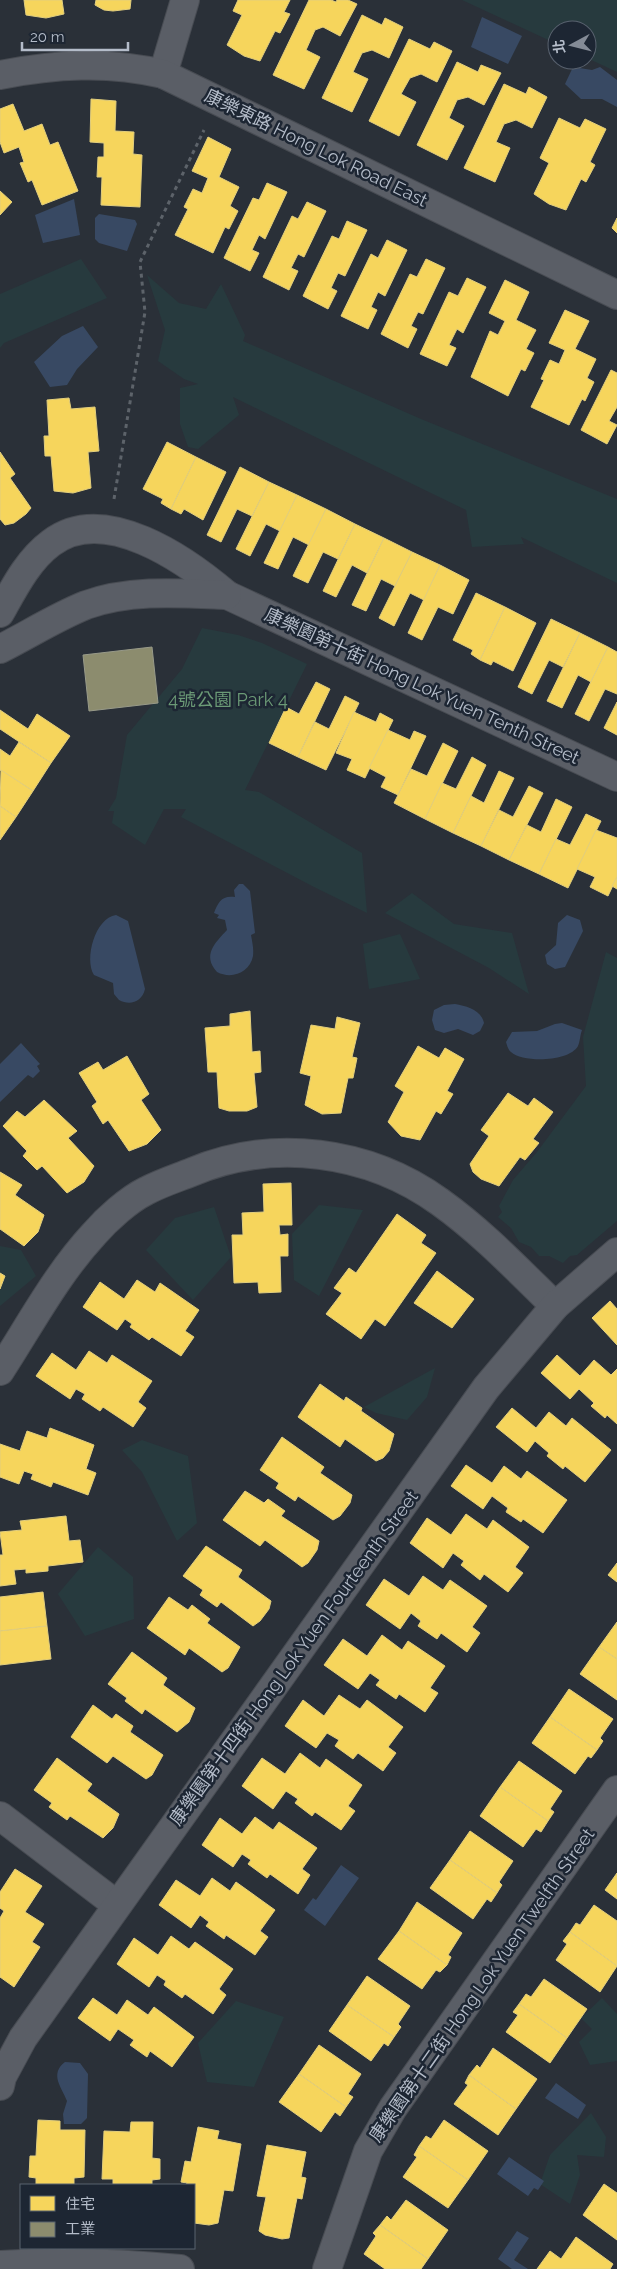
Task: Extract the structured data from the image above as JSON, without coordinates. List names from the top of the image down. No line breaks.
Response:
{"streets":{"street":["康樂東路 Hong Lok Road East","康樂園第十街 Hong Lok Yuen Tenth Street","康樂園第十四街 Hong Lok Yuen Fourteenth Street","康樂園第十二街 Hong Lok Yuen Twelfth Street"]},"parks":["4號公園 Park 4"],"legend":["住宅","工業"],"scale_bar":"20 m","north":"left"}
